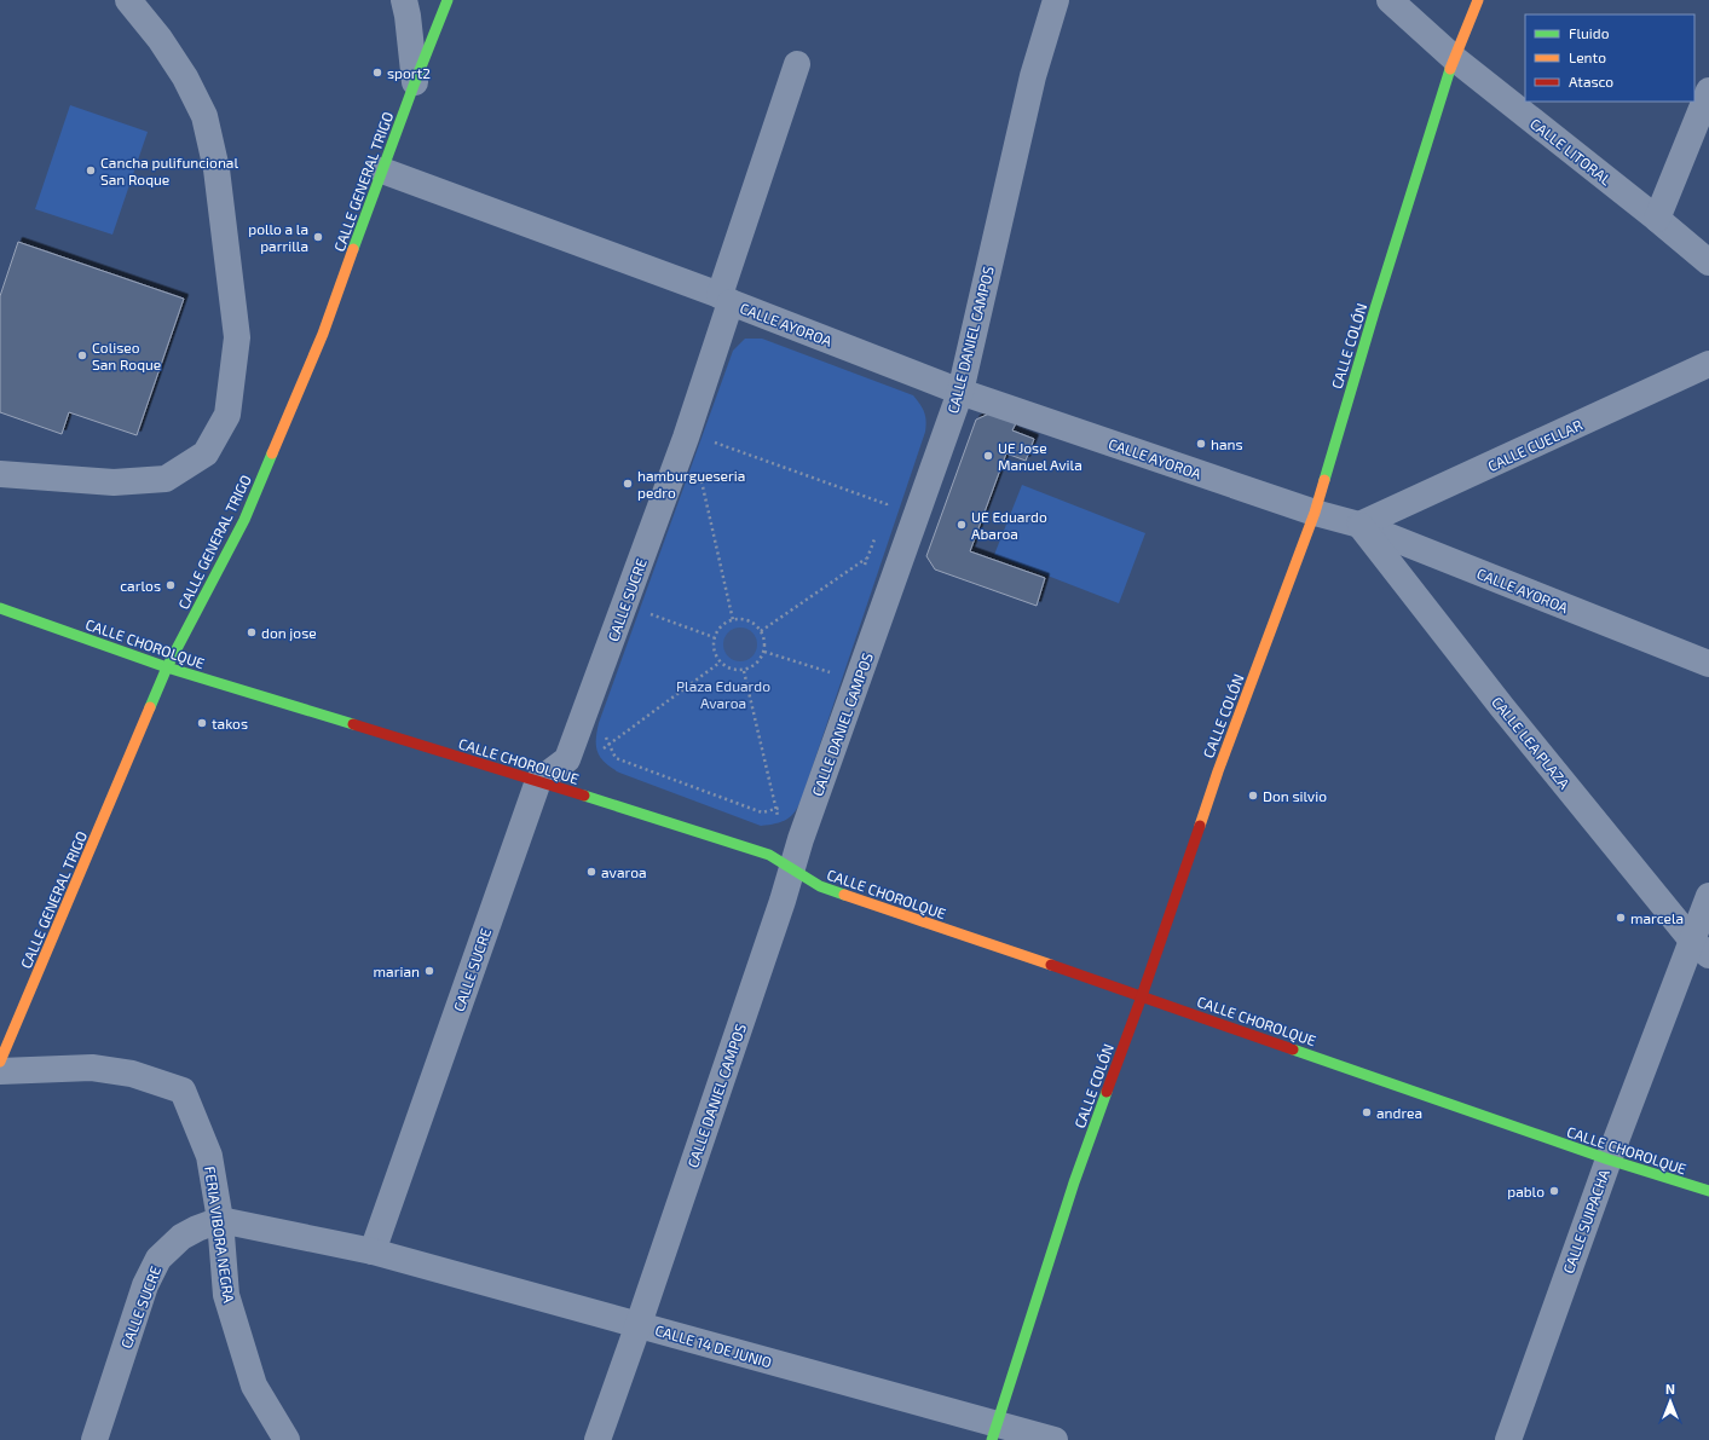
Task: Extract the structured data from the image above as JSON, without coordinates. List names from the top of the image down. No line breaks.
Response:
{"streets":{"main road":["CALLE GENERAL TRIGO","CALLE COLÓN","CALLE CHOROLQUE"],"street":["CALLE LITORAL","CALLE AYOROA","CALLE DANIEL CAMPOS","CALLE CUELLAR","CALLE SUCRE","CALLE LEA PLAZA","CALLE SUIPACHA","FERIA VIBORA NEGRA","CALLE 14 DE JUNIO"]},"crossings":[["CALLE LITORAL","CALLE COLÓN"],["CALLE GENERAL TRIGO","CALLE AYOROA"],["CALLE GENERAL TRIGO","CALLE CHOROLQUE"],["CALLE AYOROA","CALLE DANIEL CAMPOS"],["CALLE AYOROA","CALLE COLÓN"],["CALLE AYOROA","CALLE CUELLAR"],["CALLE AYOROA","CALLE SUCRE"],["CALLE AYOROA","CALLE LEA PLAZA"],["CALLE DANIEL CAMPOS","CALLE CHOROLQUE"],["CALLE DANIEL CAMPOS","CALLE 14 DE JUNIO"],["CALLE COLÓN","CALLE CHOROLQUE"],["CALLE COLÓN","CALLE 14 DE JUNIO"],["CALLE CUELLAR","CALLE LEA PLAZA"],["CALLE SUCRE","CALLE CHOROLQUE"],["CALLE SUCRE","FERIA VIBORA NEGRA"],["CALLE SUCRE","CALLE 14 DE JUNIO"],["CALLE CHOROLQUE","CALLE SUIPACHA"],["CALLE LEA PLAZA","CALLE SUIPACHA"]],"parks":["Plaza Eduardo Avaroa"],"places":["sport2","Cancha pulifuncional San Roque","pollo a la parrilla","Coliseo San Roque","hans","UE Jose Manuel Avila","hamburgueseria pedro","UE Eduardo Abaroa","carlos","don jose","takos","Don silvio","avaroa","marcela","marian","andrea","pablo"],"legend":["Fluido","Lento","Atasco"],"north":"top"}
